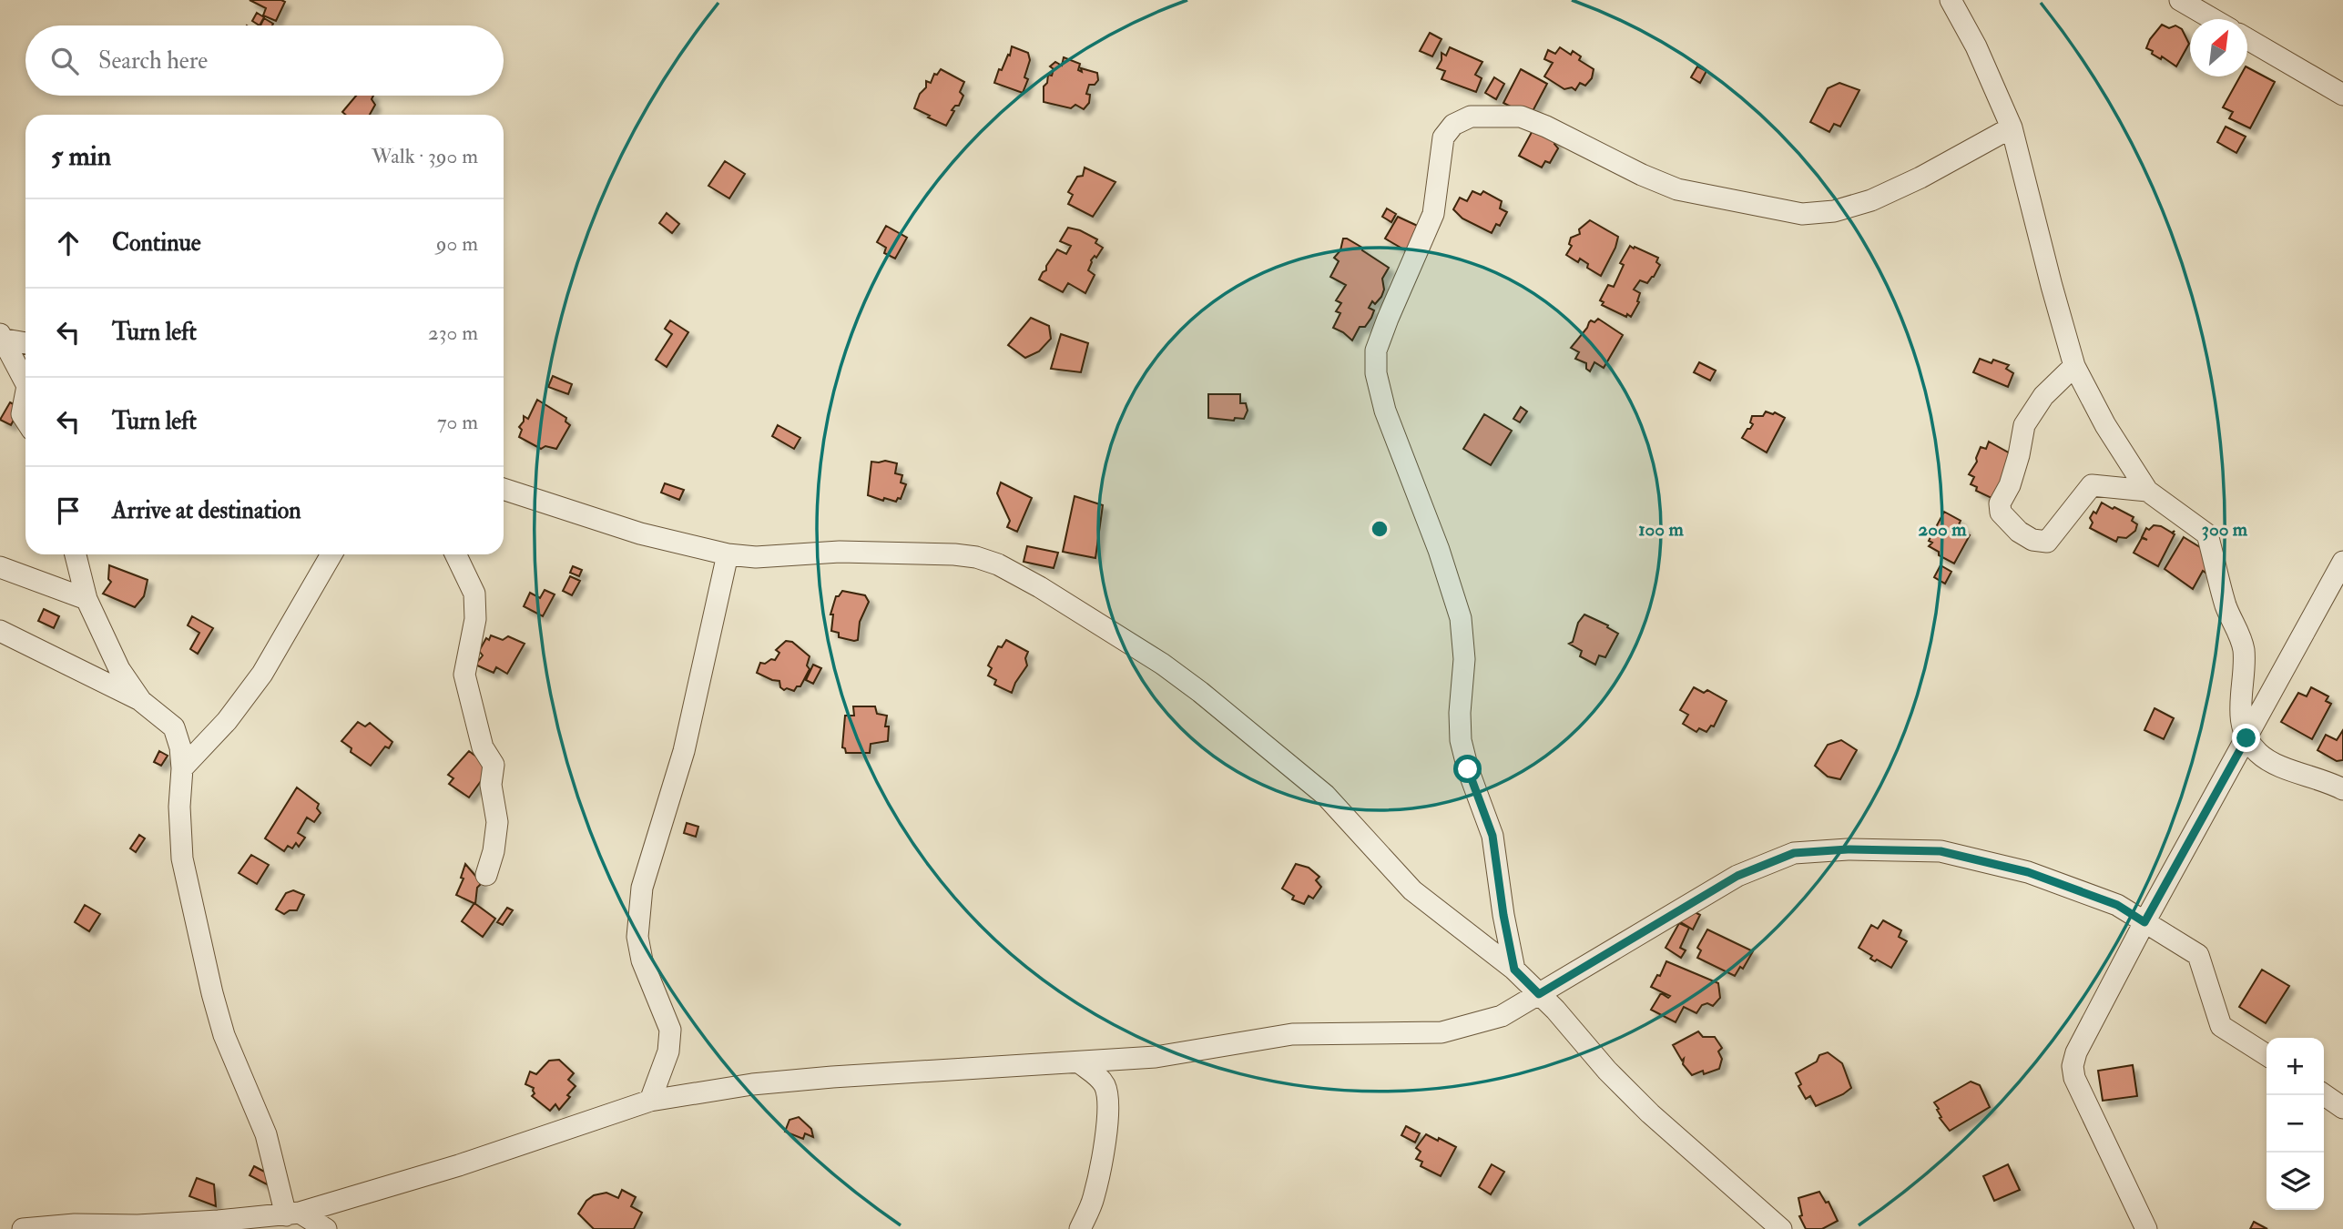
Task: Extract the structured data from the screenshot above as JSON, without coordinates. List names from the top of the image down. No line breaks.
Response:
{"north":"top right","page":{"search":"Search here","heading":["5 min","Walk · 390 m"],"list":[["Continue","90 m"],["Turn left","230 m"],["Turn left","70 m"],"Arrive at destination"],"map_buttons":["+","−"]},"rings":["100 m","200 m","300 m"]}
